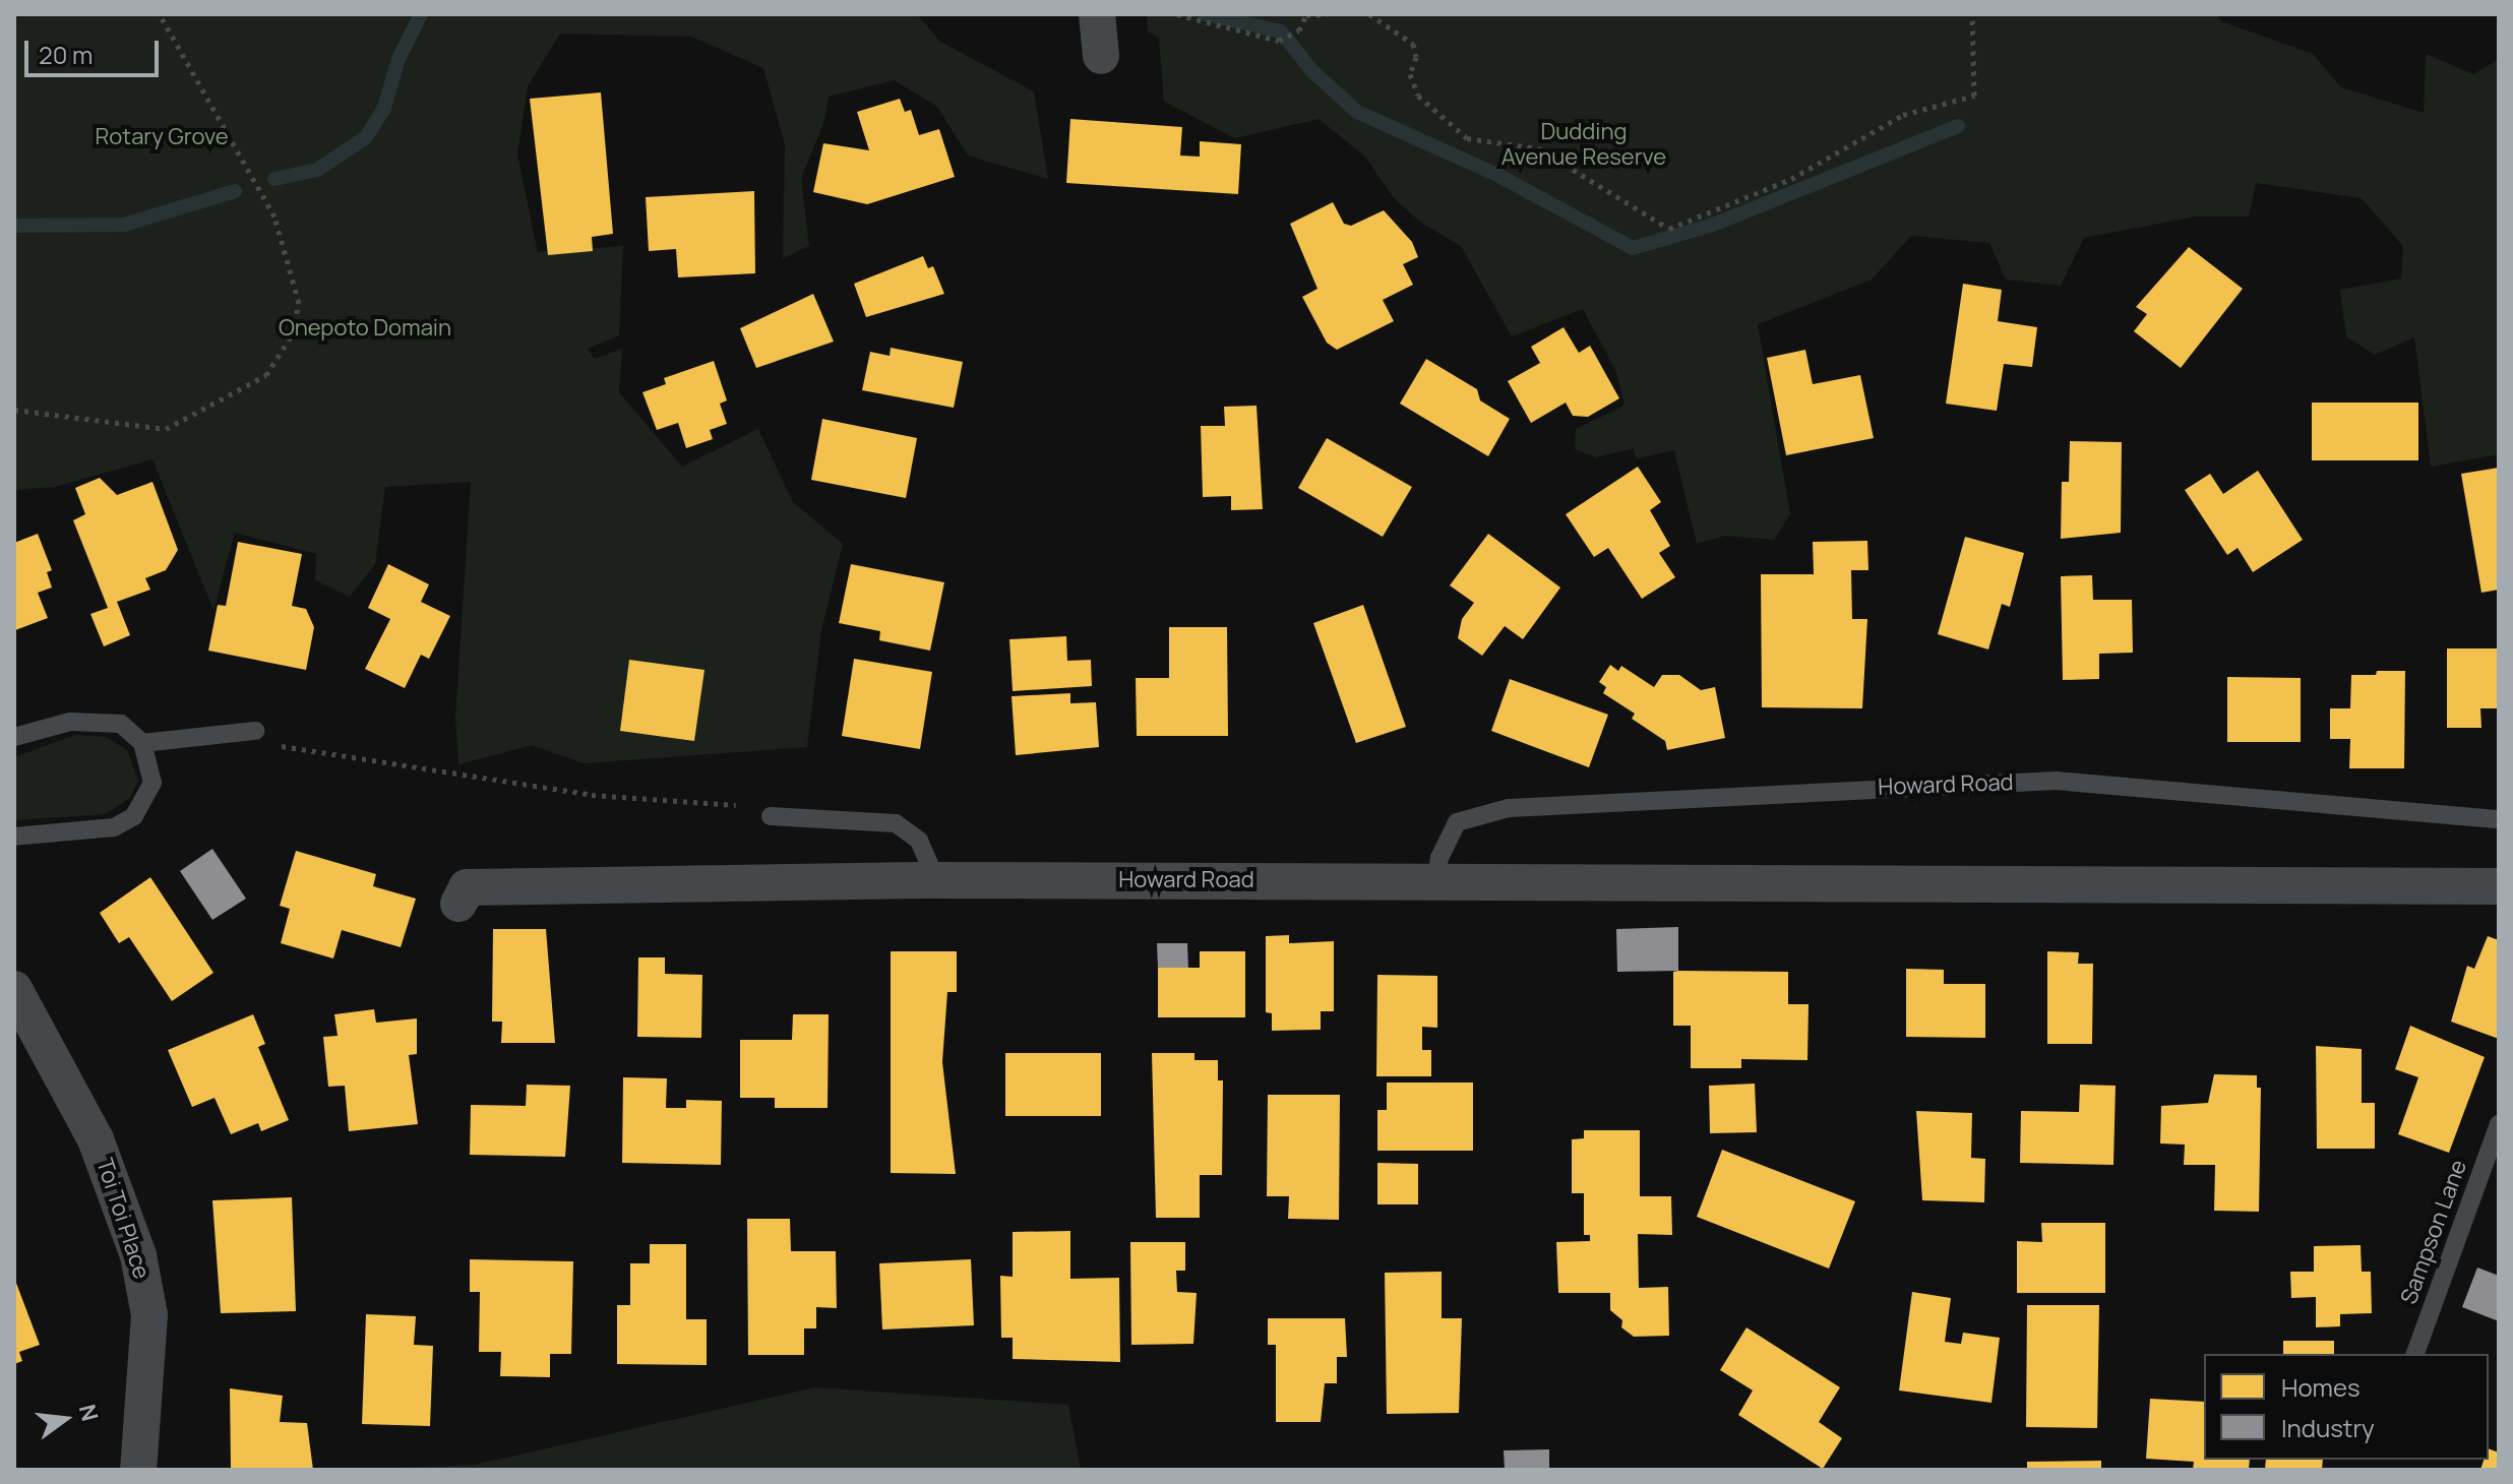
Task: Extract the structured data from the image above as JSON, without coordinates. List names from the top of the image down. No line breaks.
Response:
{"streets":{"street":["Howard Road","Toi Toi Place"],"lane":["Sampson Lane"]},"parks":["Dudding Avenue Reserve","Rotary Grove","Onepoto Domain"],"legend":["Homes","Industry"],"scale_bar":"20 m","north":"right"}
